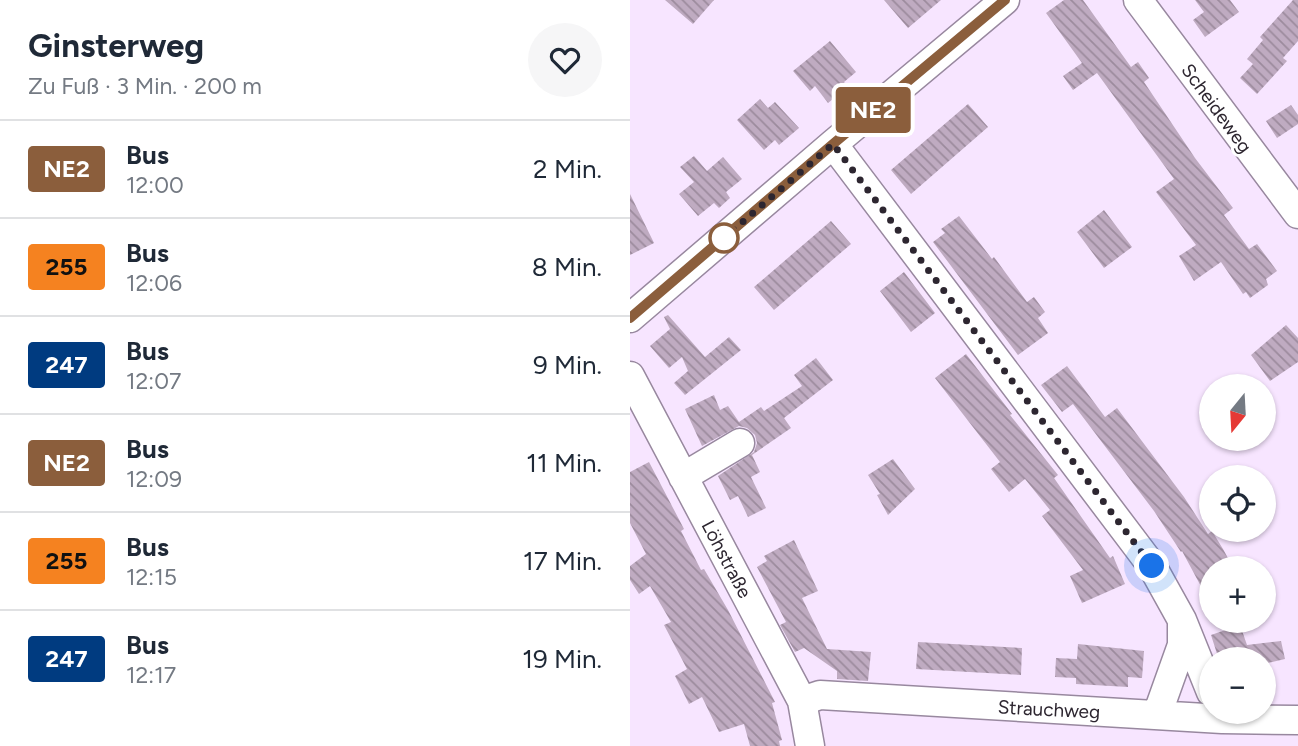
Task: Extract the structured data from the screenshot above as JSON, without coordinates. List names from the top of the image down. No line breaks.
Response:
{"streets":{"street":["Scheideweg","Löhstraße","Strauchweg"]},"crossings":[["Löhstraße","Strauchweg"]],"lines":["bus line NE2"],"north":"bottom","page":{"heading":["Ginsterweg","Zu Fuß · 3 Min. · 200 m"],"on_map":"NE2","list":[{"mark":"NE2","name":"Bus","note":"12:00","value":"2 Min."},{"mark":"255","name":"Bus","note":"12:06","value":"8 Min."},{"mark":"247","name":"Bus","note":"12:07","value":"9 Min."},{"mark":"NE2","name":"Bus","note":"12:09","value":"11 Min."},{"mark":"255","name":"Bus","note":"12:15","value":"17 Min."},{"mark":"247","name":"Bus","note":"12:17","value":"19 Min."}],"map_buttons":["+","−"]}}
